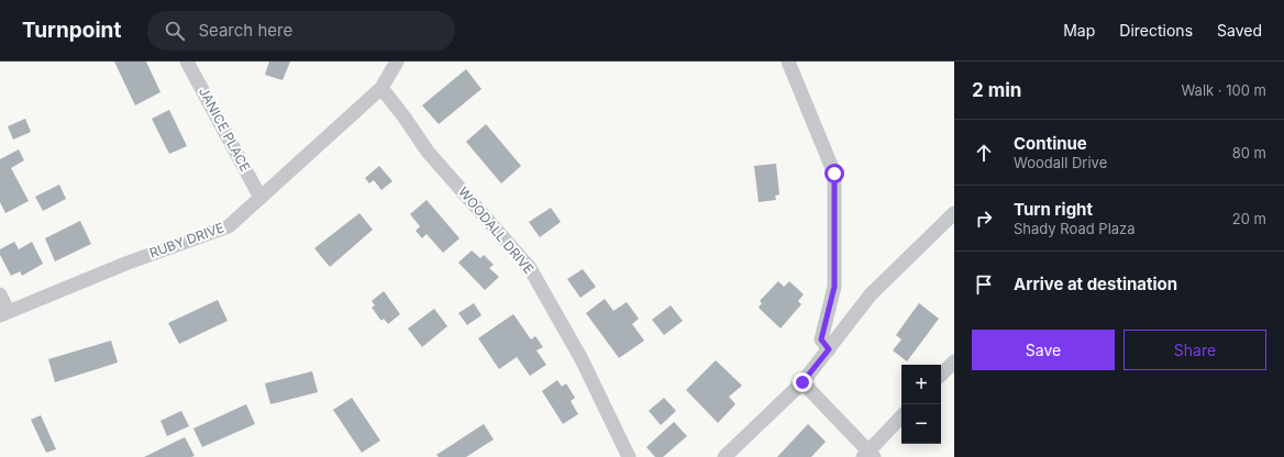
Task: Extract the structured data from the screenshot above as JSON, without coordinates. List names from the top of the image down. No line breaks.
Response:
{"streets":{"street":["JANICE PLACE","WOODALL DRIVE","RUBY DRIVE"]},"crossings":[["JANICE PLACE","RUBY DRIVE"],["WOODALL DRIVE","RUBY DRIVE"]],"page":{"header":"Turnpoint","search":"Search here","nav":["Map","Directions","Saved"],"heading":["2 min","Walk · 100 m"],"list":[["Continue","Woodall Drive","80 m"],["Turn right","Shady Road Plaza","20 m"],"Arrive at destination"],"buttons":["Save","Share"],"map_buttons":["+","−"]}}
